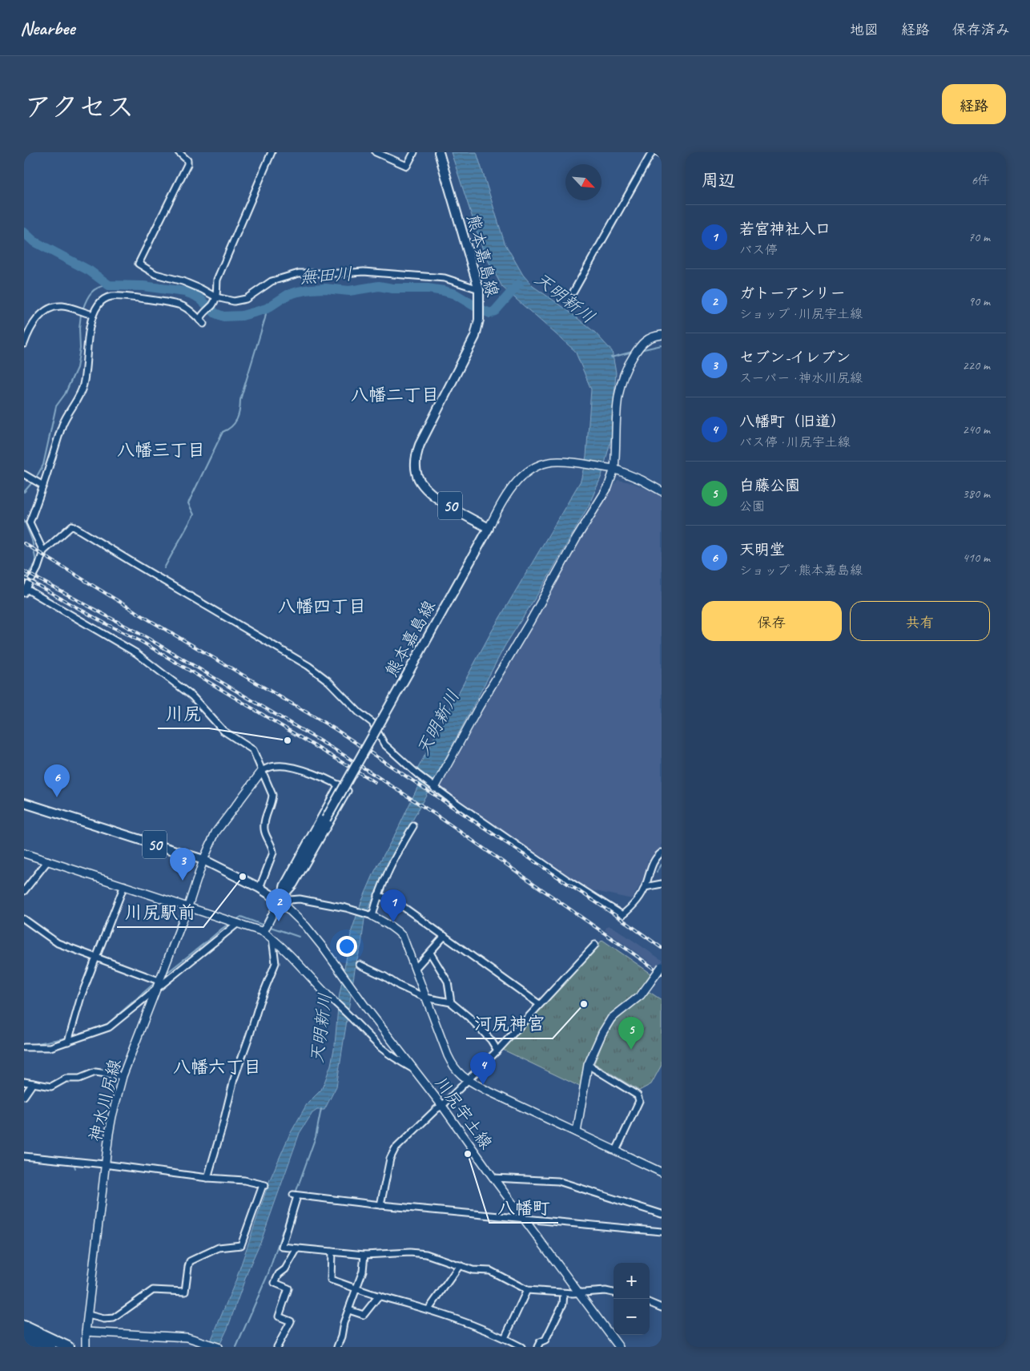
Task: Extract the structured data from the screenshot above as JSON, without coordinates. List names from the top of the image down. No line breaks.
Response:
{"streets":{"main road":["熊本嘉島線","50","神水川尻線","川尻宇土線"]},"crossings":[["熊本嘉島線","50"],["熊本嘉島線","川尻宇土線"],["50","神水川尻線"],["50","川尻宇土線"]],"districts":["八幡二丁目","八幡三丁目","八幡四丁目","八幡六丁目"],"water":["無田川","天明新川"],"places":["川尻","川尻駅前","河尻神宮","八幡町"],"north":"bottom right","page":{"header":"Nearbee","nav":["地図","経路","保存済み"],"title":"アクセス","buttons":["経路",["保存","共有"]],"heading":["周辺","6件"],"list":[{"mark":"1","name":"若宮神社入口","note":"バス停","value":"70 m"},{"mark":"2","name":"ガトーアンリー","note":"ショップ · 川尻宇土線","value":"90 m"},{"mark":"3","name":"セブン-イレブン","note":"スーパー · 神水川尻線","value":"220 m"},{"mark":"4","name":"八幡町（旧道）","note":"バス停 · 川尻宇土線","value":"240 m"},{"mark":"5","name":"白藤公園","note":"公園","value":"380 m"},{"mark":"6","name":"天明堂","note":"ショップ · 熊本嘉島線","value":"410 m"}],"pins":["6","3","2","1","5","4"],"map_buttons":["+","−"]}}
